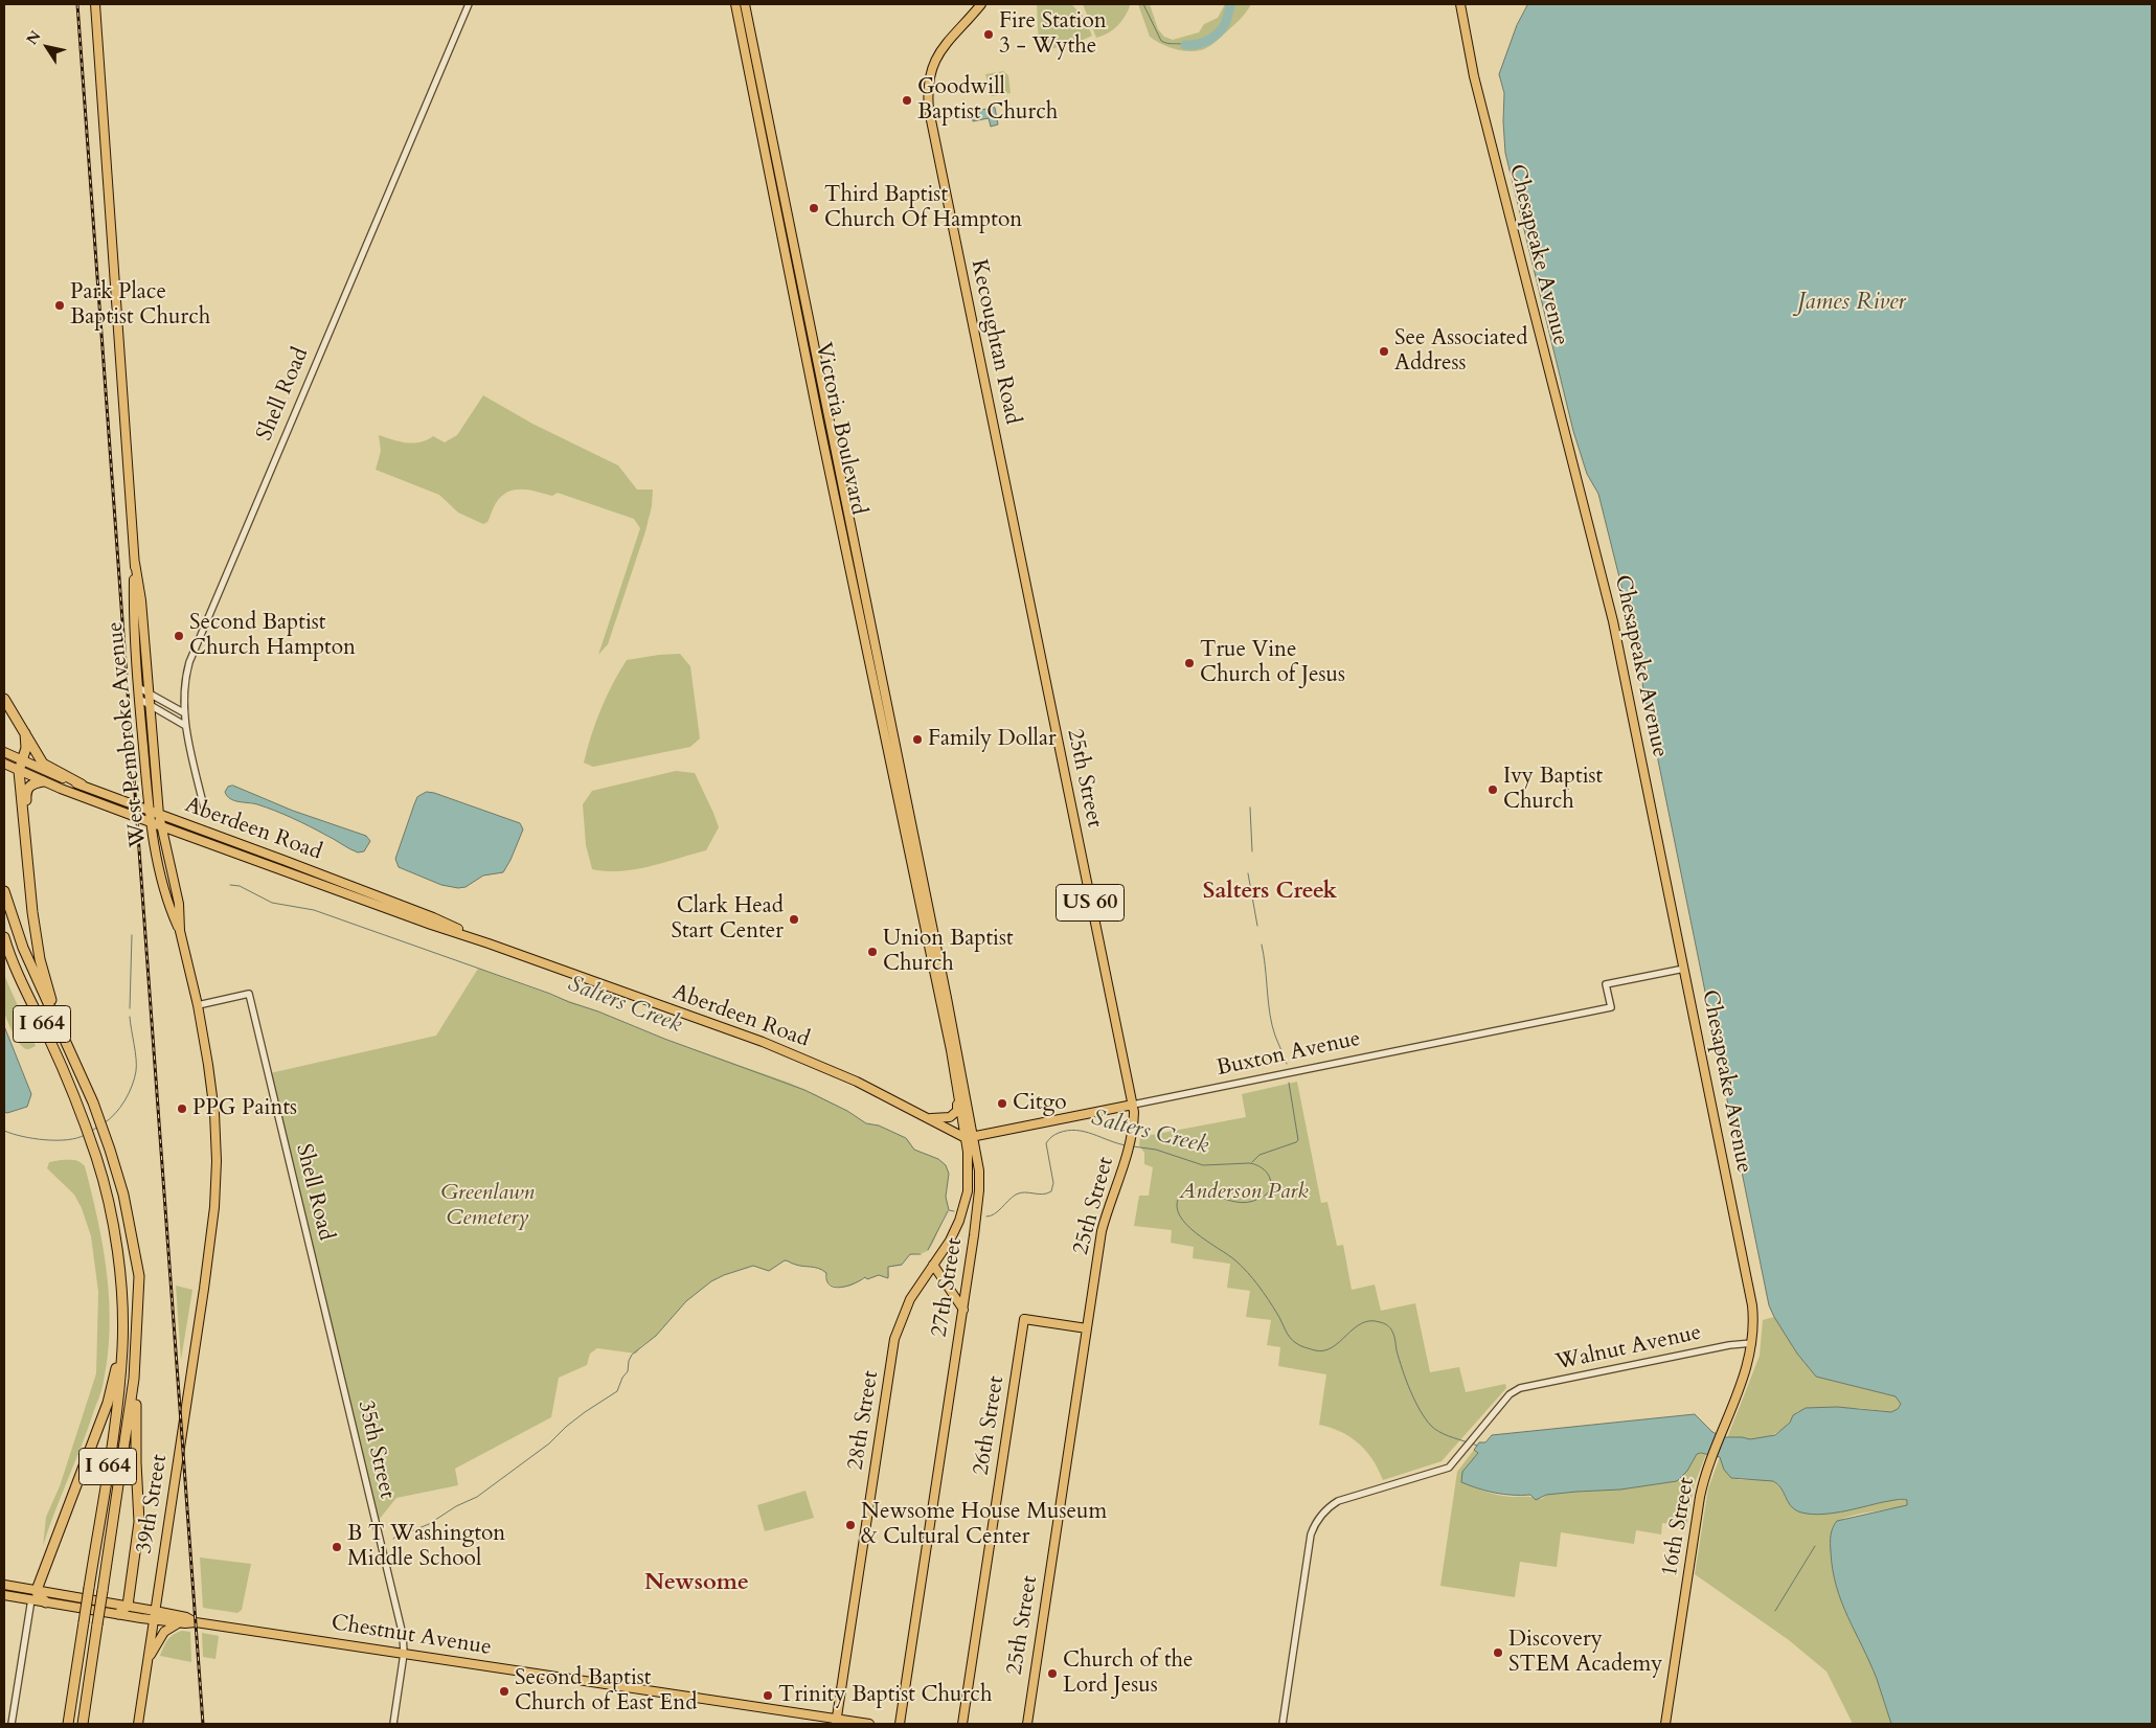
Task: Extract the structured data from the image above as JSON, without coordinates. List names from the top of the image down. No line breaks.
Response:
{"streets":{"highway":["I 664"],"main road":["Chesapeake Avenue","Kecoughtan Road","Victoria Boulevard","West Pembroke Avenue","25th Street","Aberdeen Road","US 60","Buxton Avenue","27th Street","28th Street","26th Street","39th Street","16th Street","Chestnut Avenue"],"street":["Shell Road","Walnut Avenue","35th Street"]},"crossings":[["Chesapeake Avenue","Buxton Avenue"],["Chesapeake Avenue","Walnut Avenue"],["Chesapeake Avenue","16th Street"],["Kecoughtan Road","25th Street"],["Shell Road","West Pembroke Avenue"],["Shell Road","35th Street"],["Victoria Boulevard","27th Street"],["West Pembroke Avenue","Aberdeen Road"],["West Pembroke Avenue","39th Street"],["25th Street","Buxton Avenue"],["25th Street","26th Street"],["Aberdeen Road","Buxton Avenue"],["Aberdeen Road","27th Street"],["Aberdeen Road","28th Street"],["Buxton Avenue","27th Street"],["Buxton Avenue","28th Street"],["27th Street","28th Street"],["Walnut Avenue","16th Street"],["28th Street","Chestnut Avenue"],["35th Street","Chestnut Avenue"],["39th Street","Chestnut Avenue"]],"districts":["Salters Creek","Newsome"],"water":["James River","Salters Creek"],"parks":["Anderson Park","Greenlawn Cemetery"],"places":["Fire Station 3 - Wythe","Goodwill Baptist Church","Third Baptist Church Of Hampton","Park Place Baptist Church","See Associated Address","Second Baptist Church Hampton","True Vine Church of Jesus","Family Dollar","Ivy Baptist Church","Clark Head Start Center","Union Baptist Church","Citgo","PPG Paints","Newsome House Museum & Cultural Center","B T Washington Middle School","Discovery STEM Academy","Church of the Lord Jesus","Second Baptist Church of East End","Trinity Baptist Church"],"north":"top left"}
